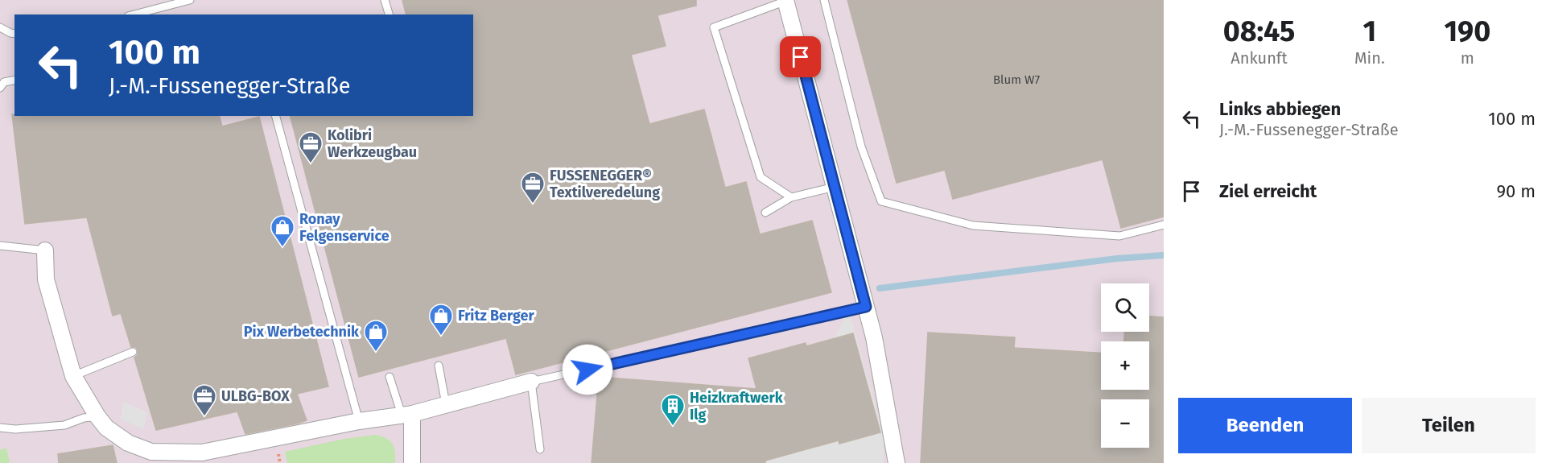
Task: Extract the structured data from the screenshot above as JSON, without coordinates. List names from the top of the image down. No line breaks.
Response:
{"places":{"office":["Kolibri Werkzeugbau","FUSSENEGGER® Textilveredelung","ULBG-BOX"],"shop":["Ronay Felgenservice","Fritz Berger","Pix Werbetechnik"],"building":["Heizkraftwerk Ilg"]},"house_numbers":["Blum W7"],"page":{"eta":["08:45","Ankunft","1","Min.","190","m"],"turn":["100 m","J.-M.-Fussenegger-Straße"],"list":[{"name":"Links abbiegen","note":"J.-M.-Fussenegger-Straße","value":"100 m"},{"name":"Ziel erreicht","value":"90 m"}],"map_buttons":["+","−"],"buttons":["Beenden","Teilen"]}}
